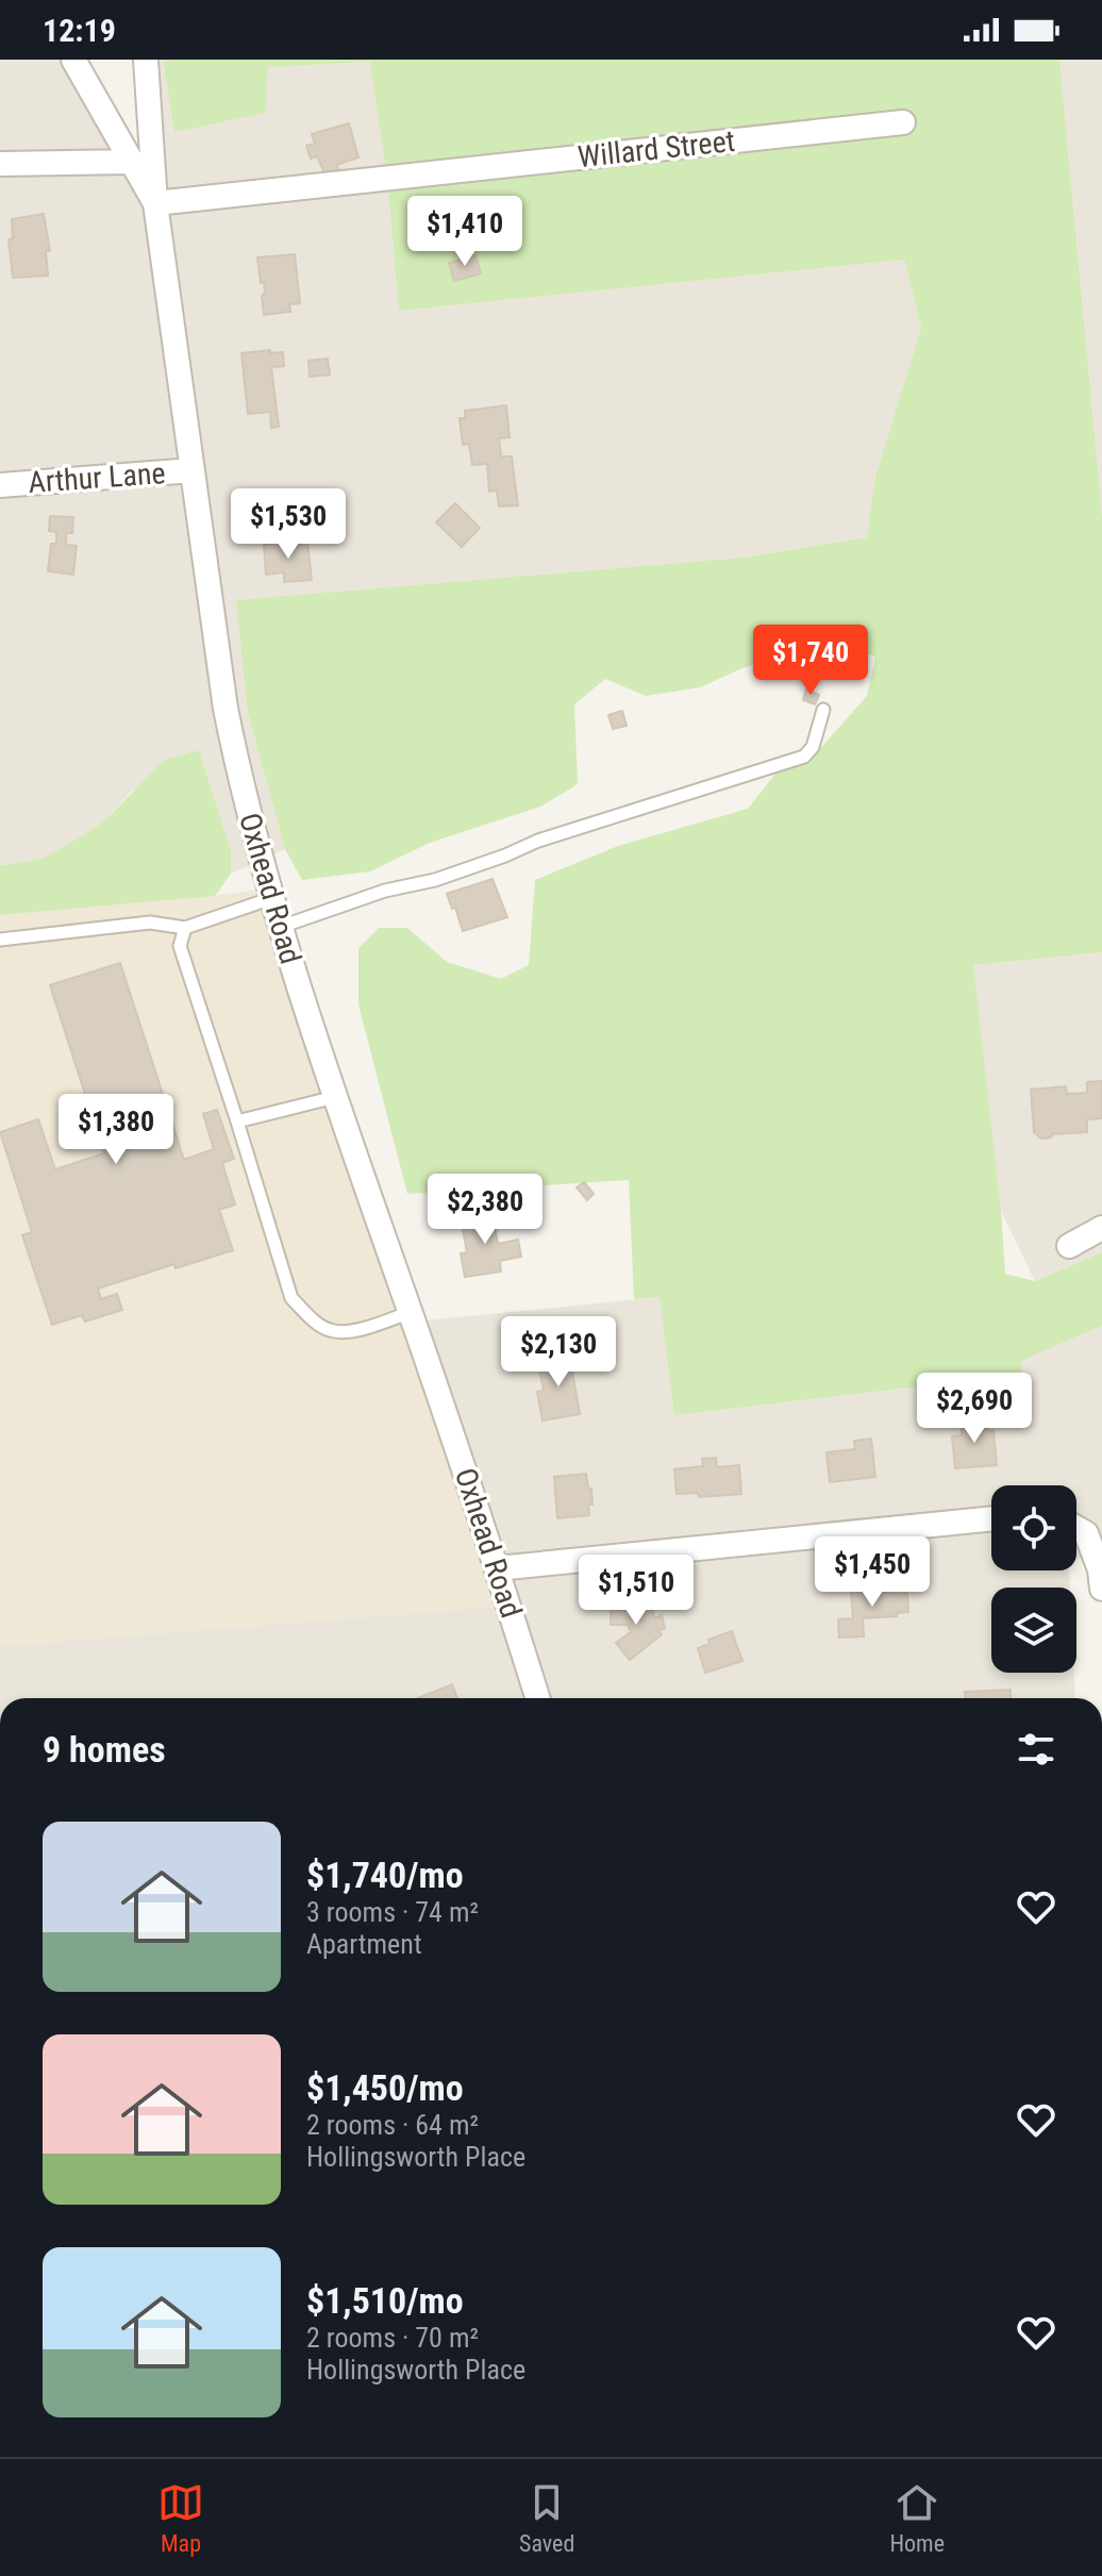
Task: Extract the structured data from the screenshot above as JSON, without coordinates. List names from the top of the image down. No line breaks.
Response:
{"streets":{"street":["Willard Street","Arthur Lane","Oxhead Road"]},"crossings":[["Willard Street","Oxhead Road"],["Arthur Lane","Oxhead Road"]],"page":{"status":"12:19","price":["$1,410","$1,530","$1,740","$1,380","$2,380","$2,130","$2,690","$1,450","$1,510"],"heading":"9 homes","list":[{"name":"$1,740/mo","note":"3 rooms · 74 m² · Apartment"},{"name":"$1,450/mo","note":"2 rooms · 64 m² · Hollingsworth Place"},{"name":"$1,510/mo","note":"2 rooms · 70 m² · Hollingsworth Place"}],"tabs":["Map","Saved","Home"]}}
